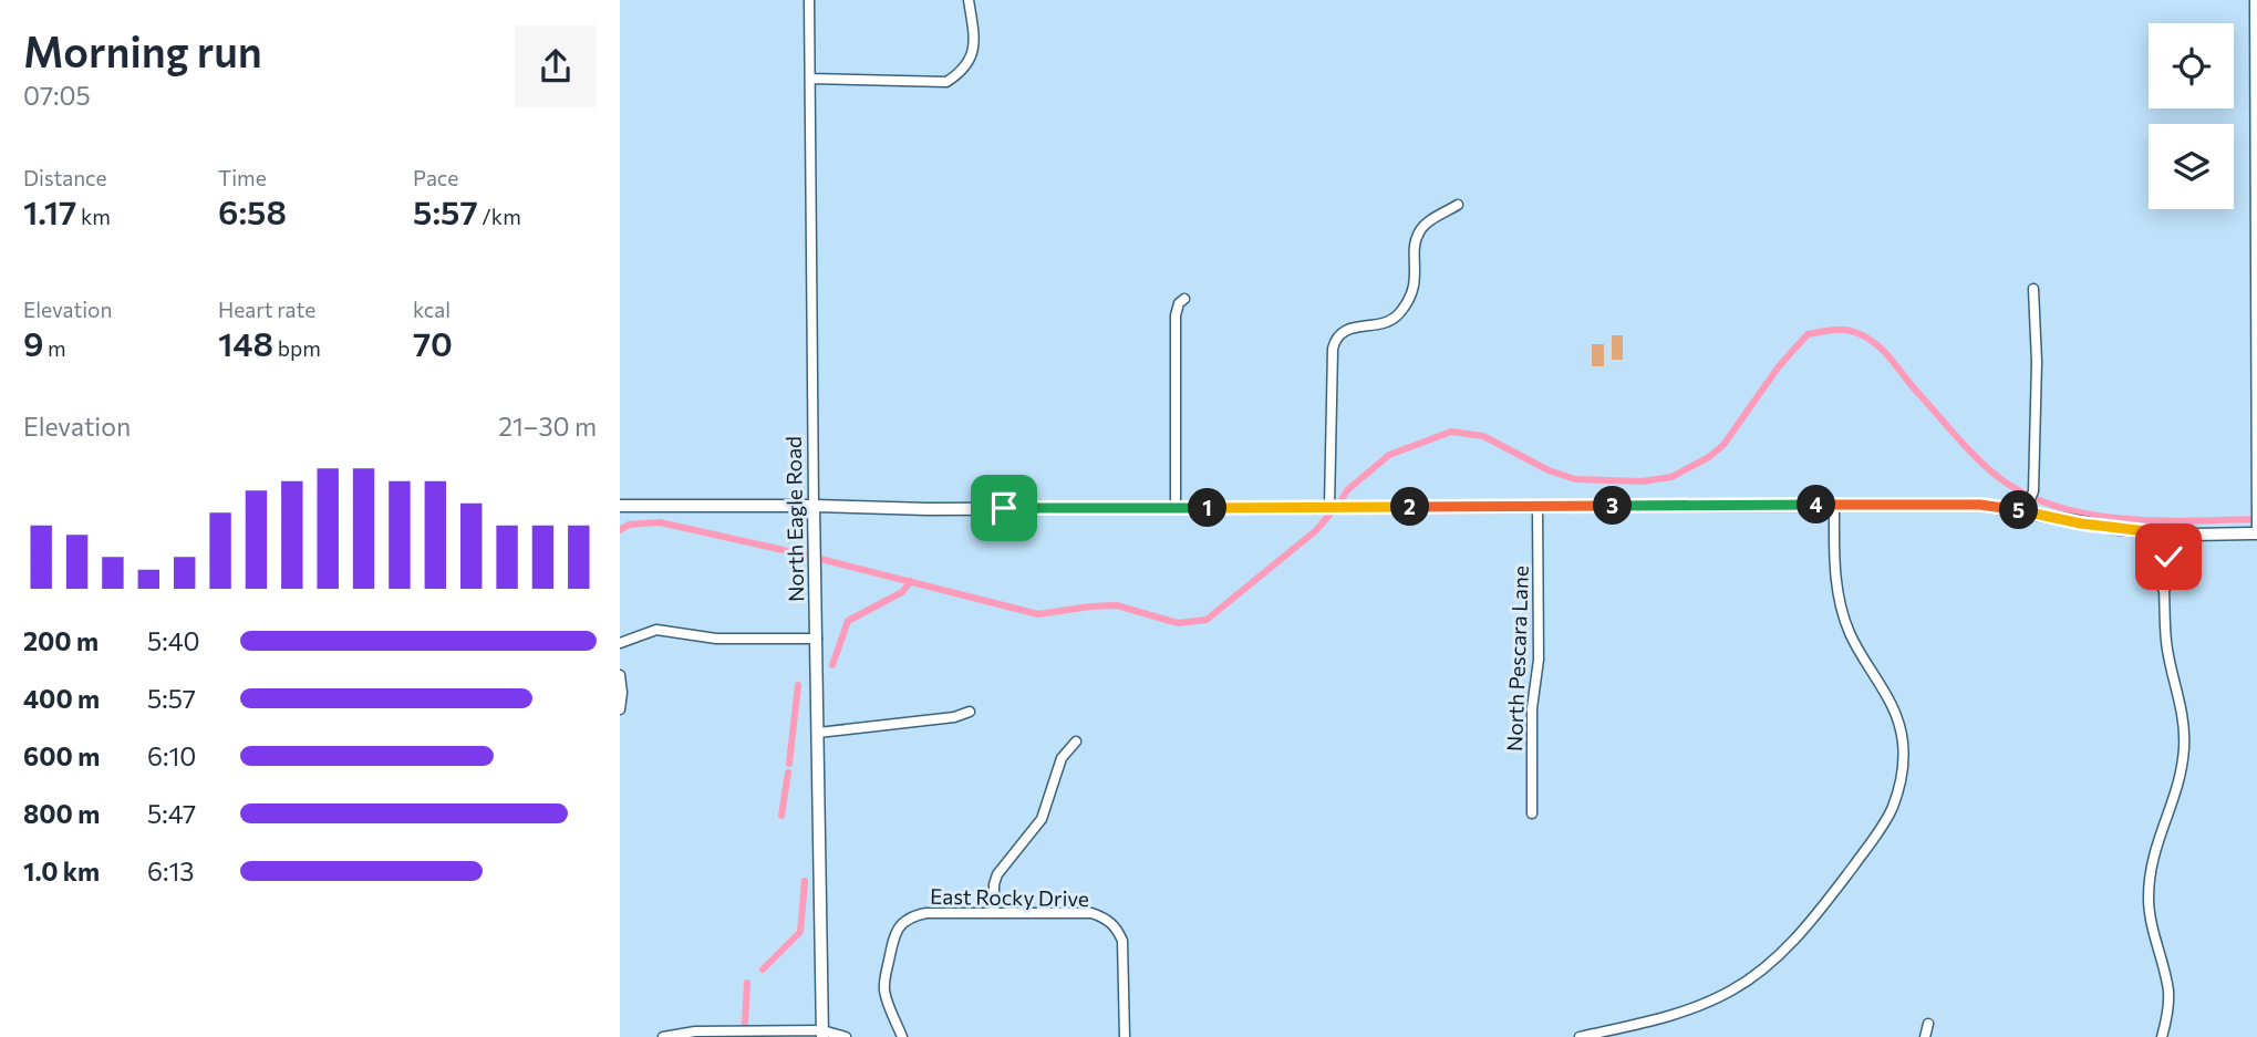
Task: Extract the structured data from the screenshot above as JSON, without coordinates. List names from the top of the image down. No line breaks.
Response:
{"streets":{"main road":["North Eagle Road"],"street":["North Pescara Lane","East Rocky Drive"]},"page":{"heading":["Morning run","07:05"],"stats":[["Distance","1.17 km"],["Time","6:58"],["Pace","5:57 /km"],["Elevation","9 m"],["Heart rate","148 bpm"],["kcal","70"]],"chart":["Elevation","21–30 m"],"pins":["4","3","2","1","5"],"list":[{"name":"200 m","note":"5:40"},{"name":"400 m","note":"5:57"},{"name":"600 m","note":"6:10"},{"name":"800 m","note":"5:47"},{"name":"1.0 km","note":"6:13"}]}}
